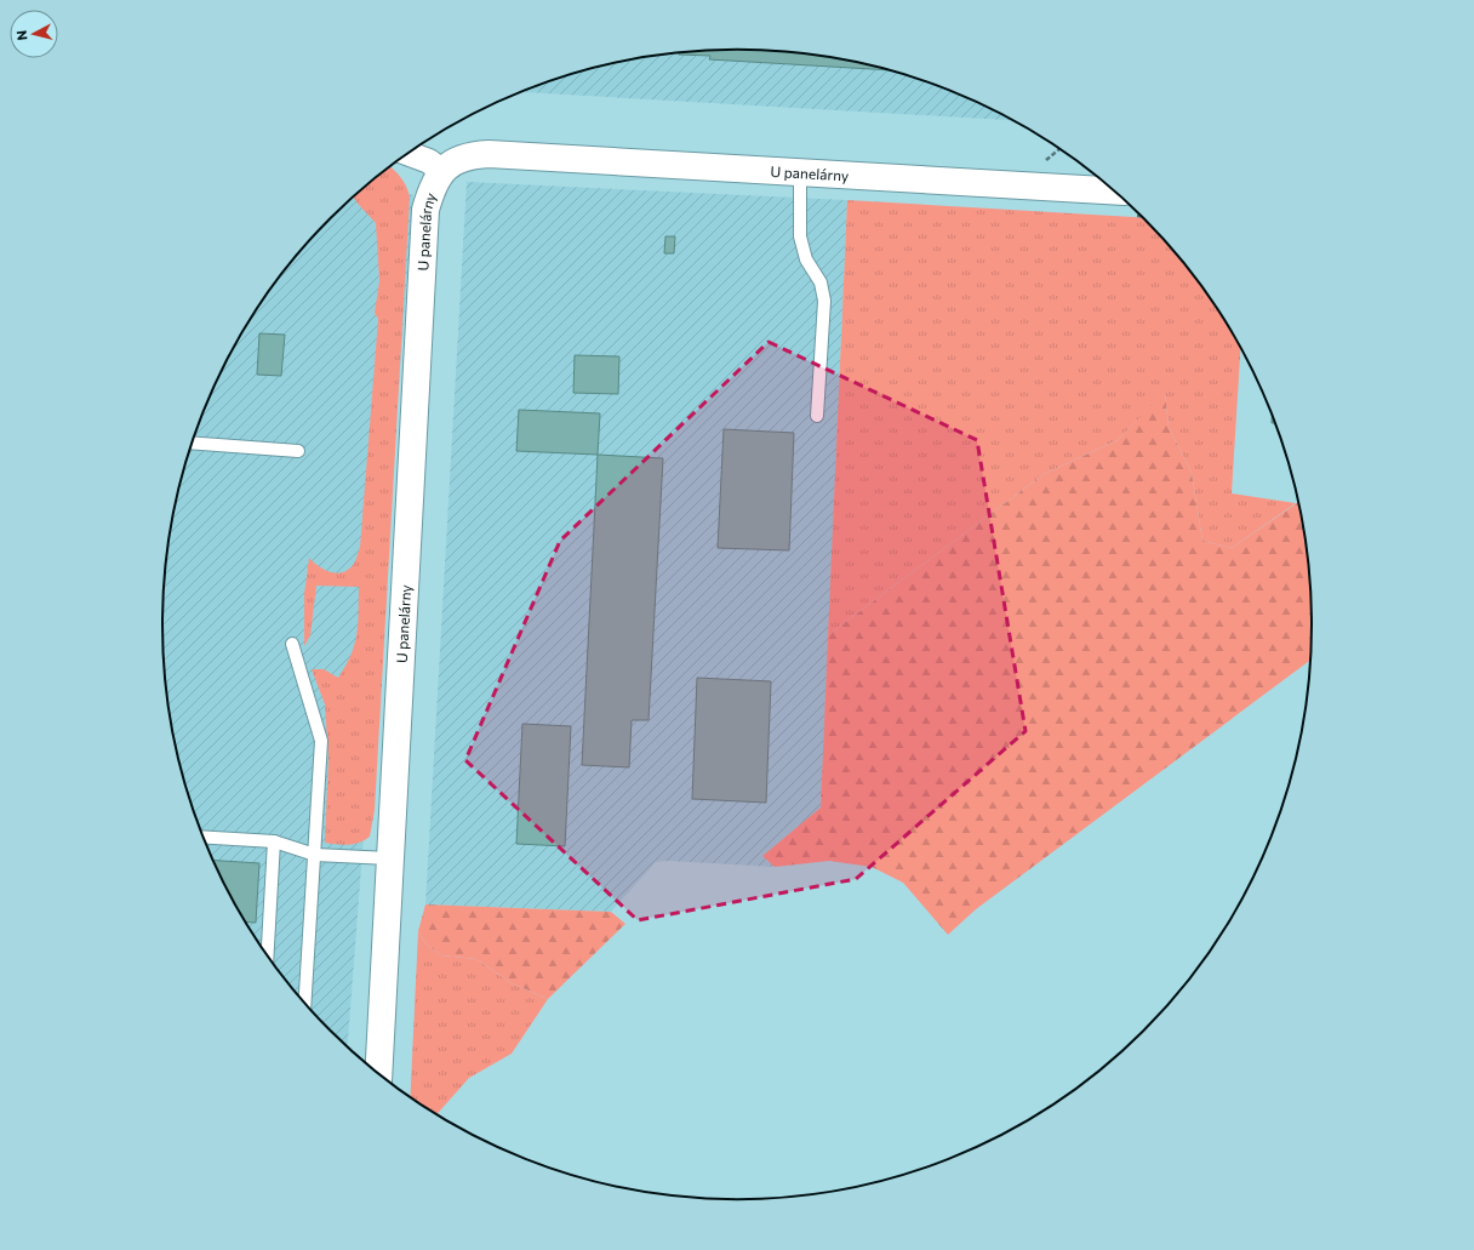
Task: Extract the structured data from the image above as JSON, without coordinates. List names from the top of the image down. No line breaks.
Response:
{"streets":{"street":["U panelárny"]},"north":"left"}
